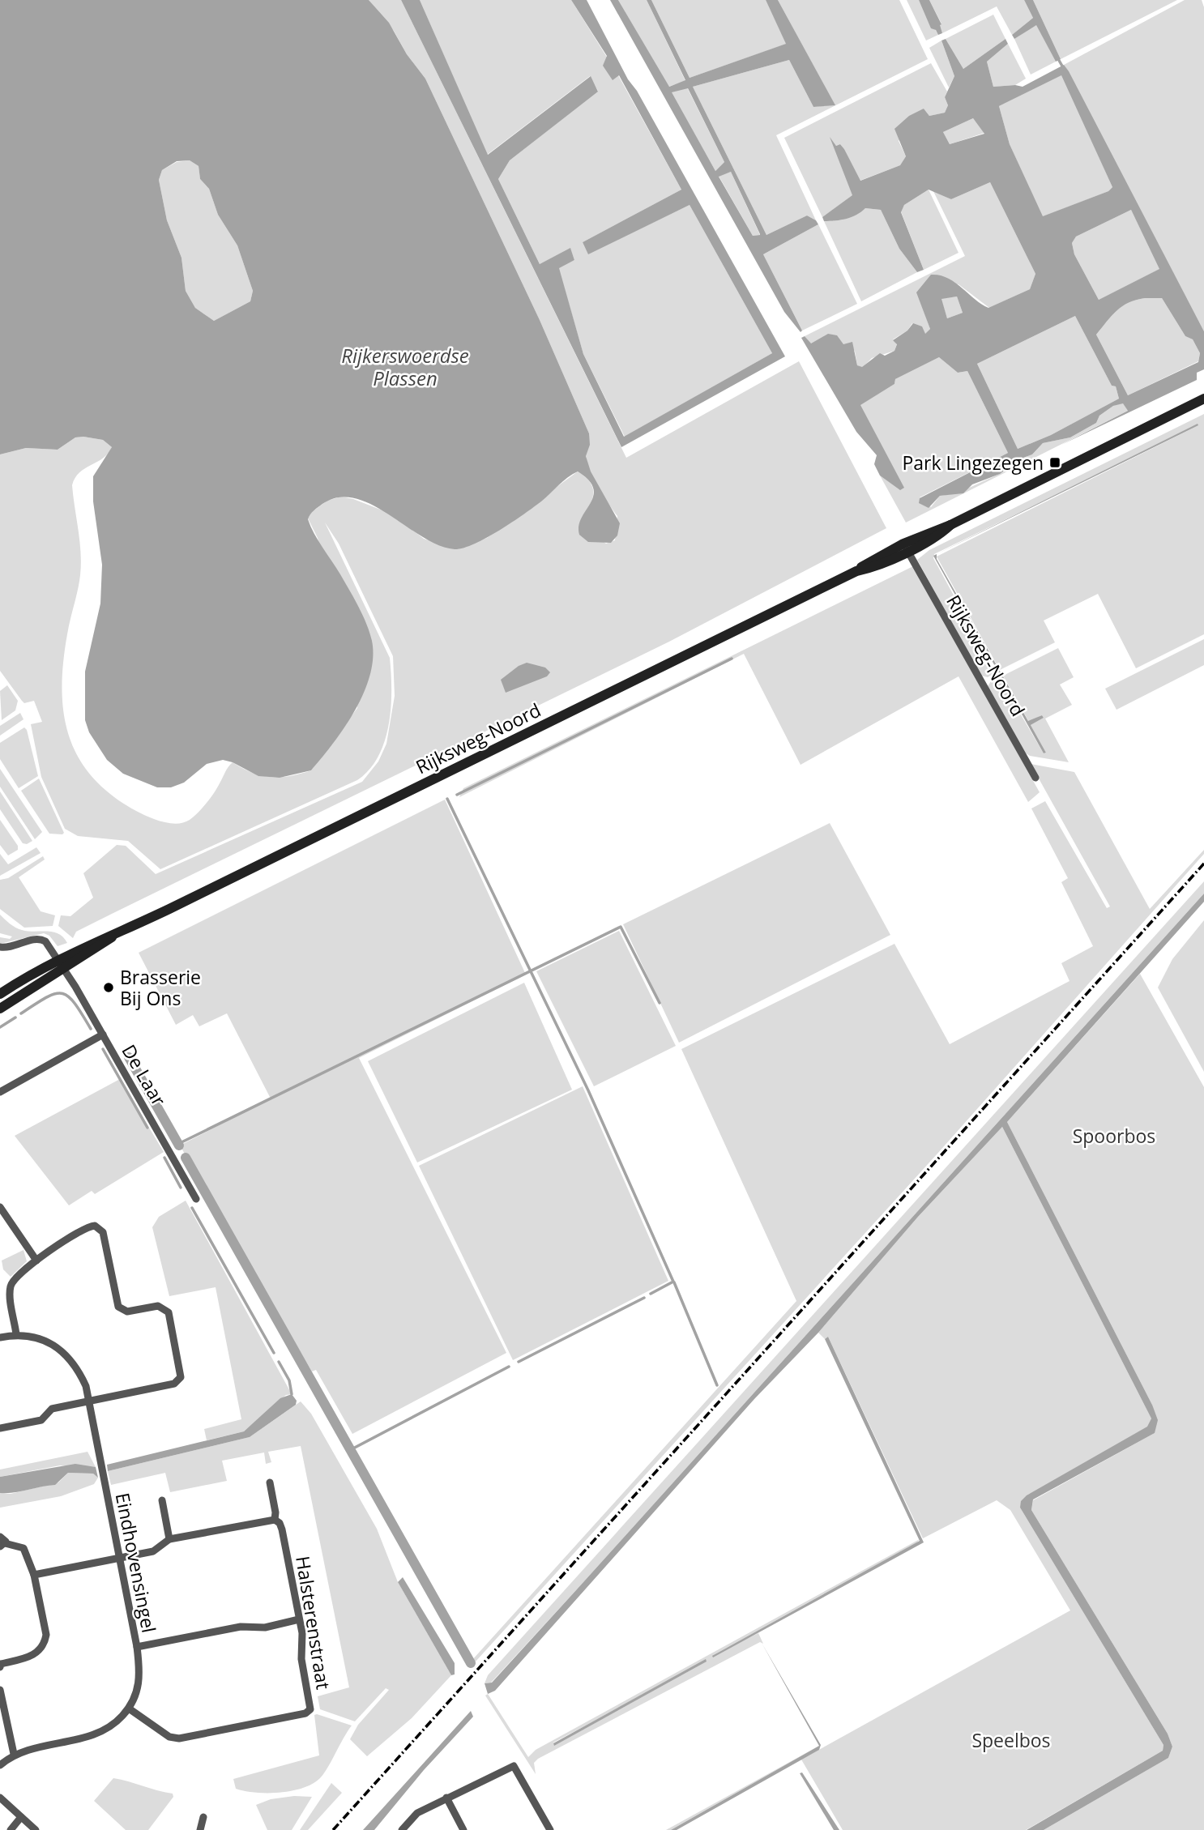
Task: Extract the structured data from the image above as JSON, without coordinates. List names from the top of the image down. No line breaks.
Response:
{"streets":{"main road":["Rijksweg-Noord"],"street":["De Laar","Eindhovensingel","Halsterenstraat"]},"crossings":[["Rijksweg-Noord","De Laar"],["Eindhovensingel","Halsterenstraat"]],"water":["Rijkerswoerdse Plassen"],"parks":["Spoorbos","Speelbos"],"places":{"transit":["Park Lingezegen"],"other":["Brasserie Bij Ons"]}}
